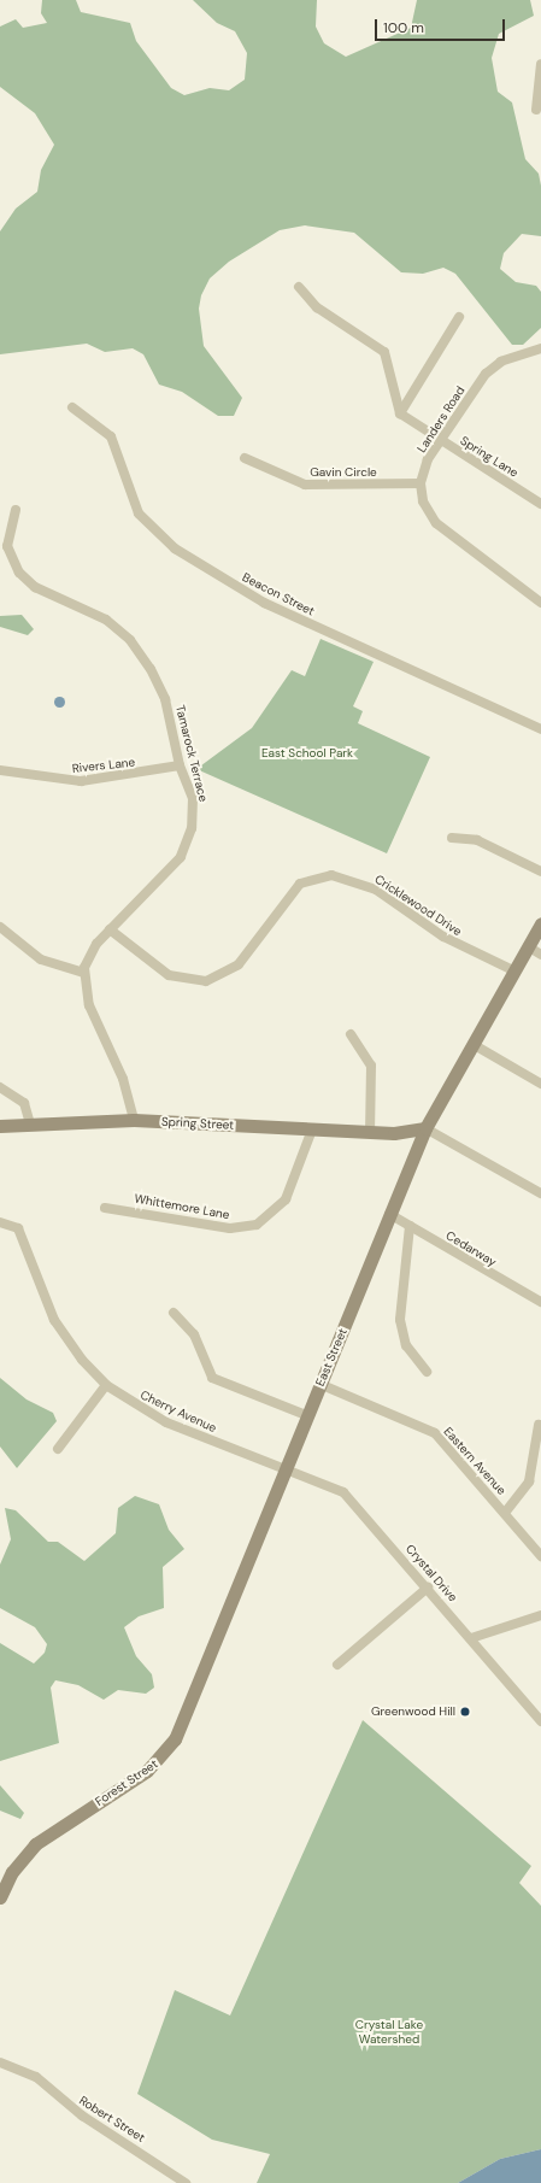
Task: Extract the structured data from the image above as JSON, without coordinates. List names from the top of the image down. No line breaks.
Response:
{"streets":{"main road":["Spring Street","East Street","Forest Street"],"street":["Landers Road","Spring Lane","Gavin Circle","Beacon Street","Tamarock Terrace","Rivers Lane","Cricklewood Drive","Whittemore Lane","Cedarway","Cherry Avenue","Eastern Avenue","Crystal Drive","Robert Street"]},"crossings":[["Landers Road","Spring Lane"],["Landers Road","Gavin Circle"],["Tamarock Terrace","Rivers Lane"],["Tamarock Terrace","Cricklewood Drive"],["Spring Street","Whittemore Lane"],["Spring Street","East Street"],["Cedarway","East Street"],["East Street","Cherry Avenue"],["East Street","Eastern Avenue"],["East Street","Crystal Drive"],["East Street","Forest Street"],["Cherry Avenue","Crystal Drive"]],"parks":["East School Park","Crystal Lake Watershed"],"places":["Greenwood Hill"],"scale_bar":"100 m"}
